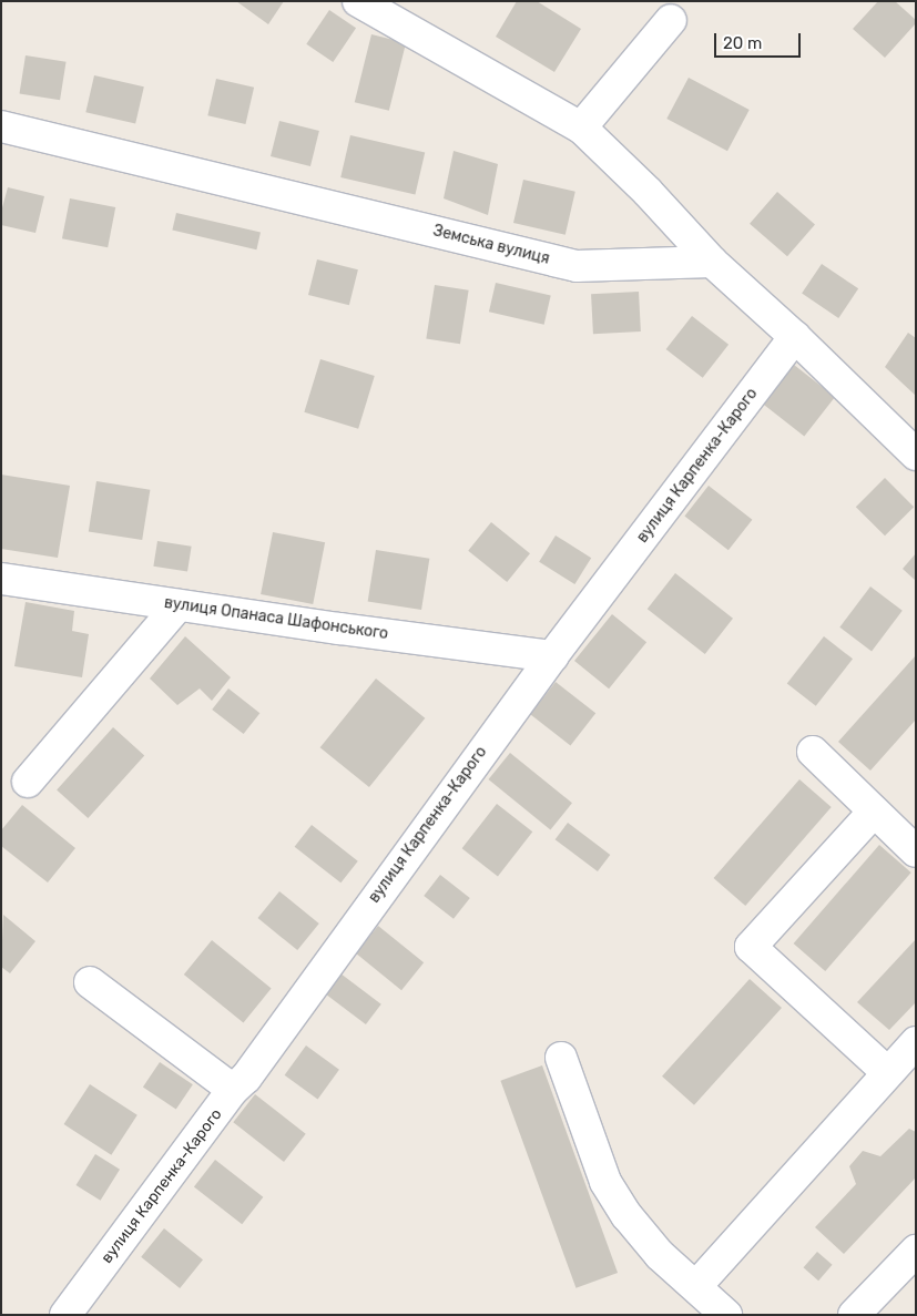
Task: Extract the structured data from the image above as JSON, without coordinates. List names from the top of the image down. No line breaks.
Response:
{"streets":{"street":["Земська вулиця","вулиця Карпенка-Карого","вулиця Опанаса Шафонського"]},"crossings":[["вулиця Карпенка-Карого","вулиця Опанаса Шафонського"]],"scale_bar":"20 m"}
